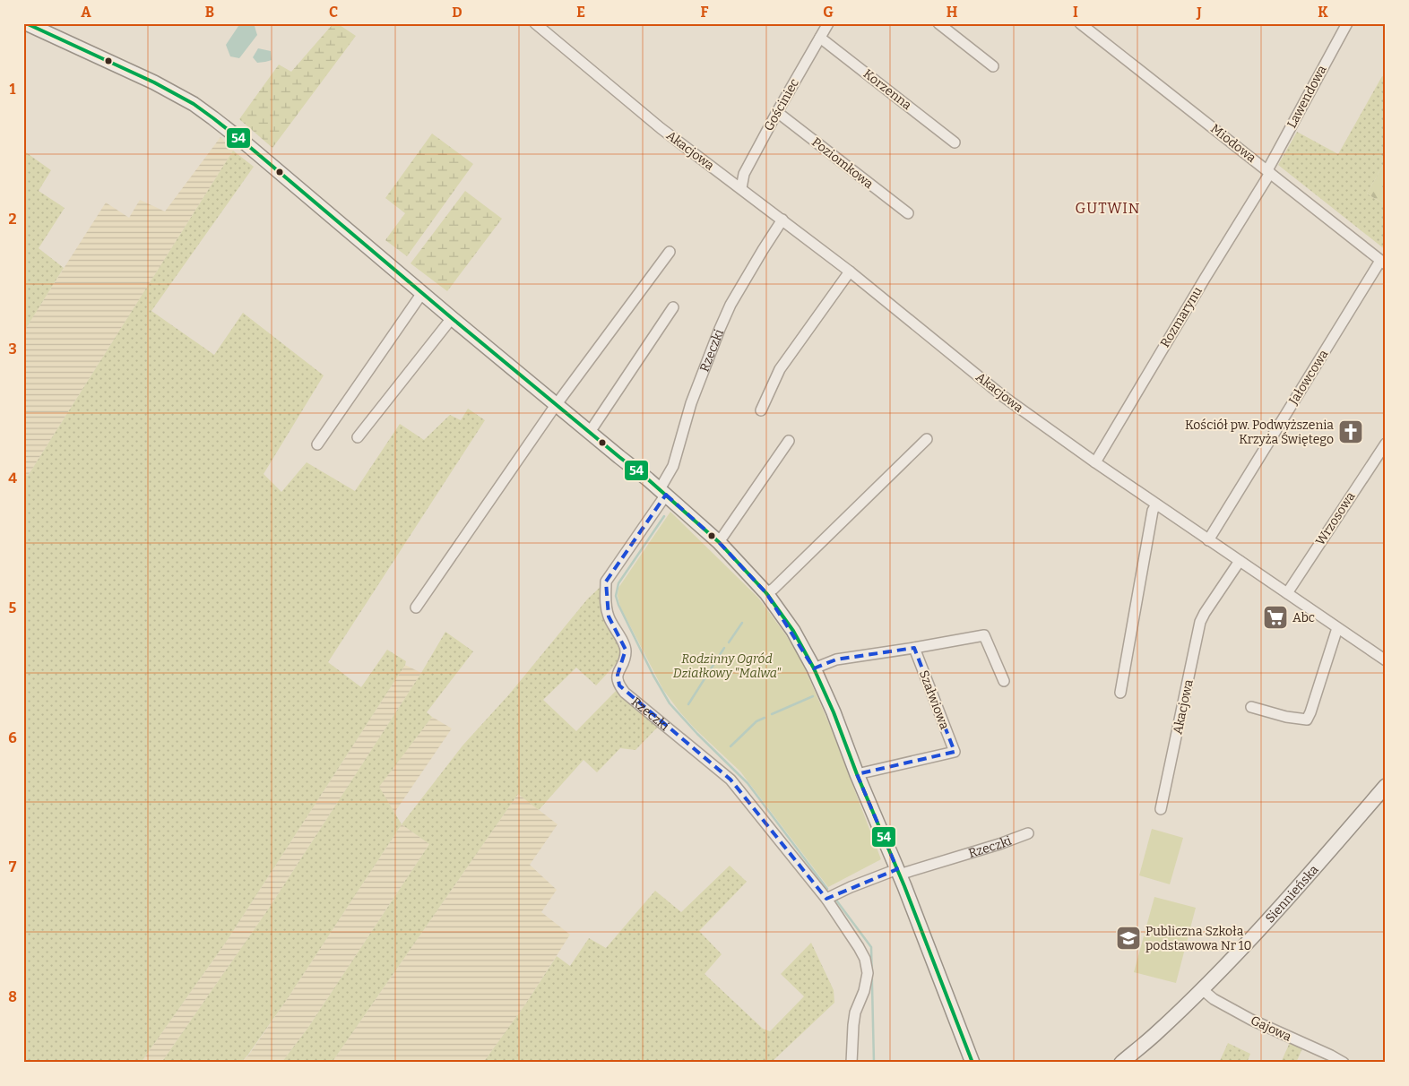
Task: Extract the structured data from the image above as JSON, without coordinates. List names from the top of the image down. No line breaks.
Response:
{"streets":{"main road":["Siennieńska"],"street":["Korzenna","Lawendowa","Gościniec","Miodowa","Akacjowa","Poziomkowa","Rozmarynu","Rzeczki","Jałowcowa","Wrzosowa","Szałwiowa","Gajowa"]},"crossings":[["Korzenna","Gościniec"],["Lawendowa","Miodowa"],["Lawendowa","Rozmarynu"],["Gościniec","Akacjowa"],["Gościniec","Poziomkowa"],["Miodowa","Rozmarynu"],["Miodowa","Jałowcowa"],["Akacjowa","Rozmarynu"],["Akacjowa","Rzeczki"],["Akacjowa","Jałowcowa"],["Akacjowa","Wrzosowa"],["Siennieńska","Gajowa"]],"districts":["GUTWIN"],"parks":["Rodzinny Ogród Działkowy \"Malwa\""],"places":{"church":["Kościół pw. Podwyższenia Krzyża Świętego"],"supermarket":["Abc"],"school or university":["Publiczna Szkoła podstawowa Nr 10"]},"lines":["transit line 54"],"grid":{"columns":["A","B","C","D","E","F","G","H","I","J","K"],"rows":["1","2","3","4","5","6","7","8"]}}
